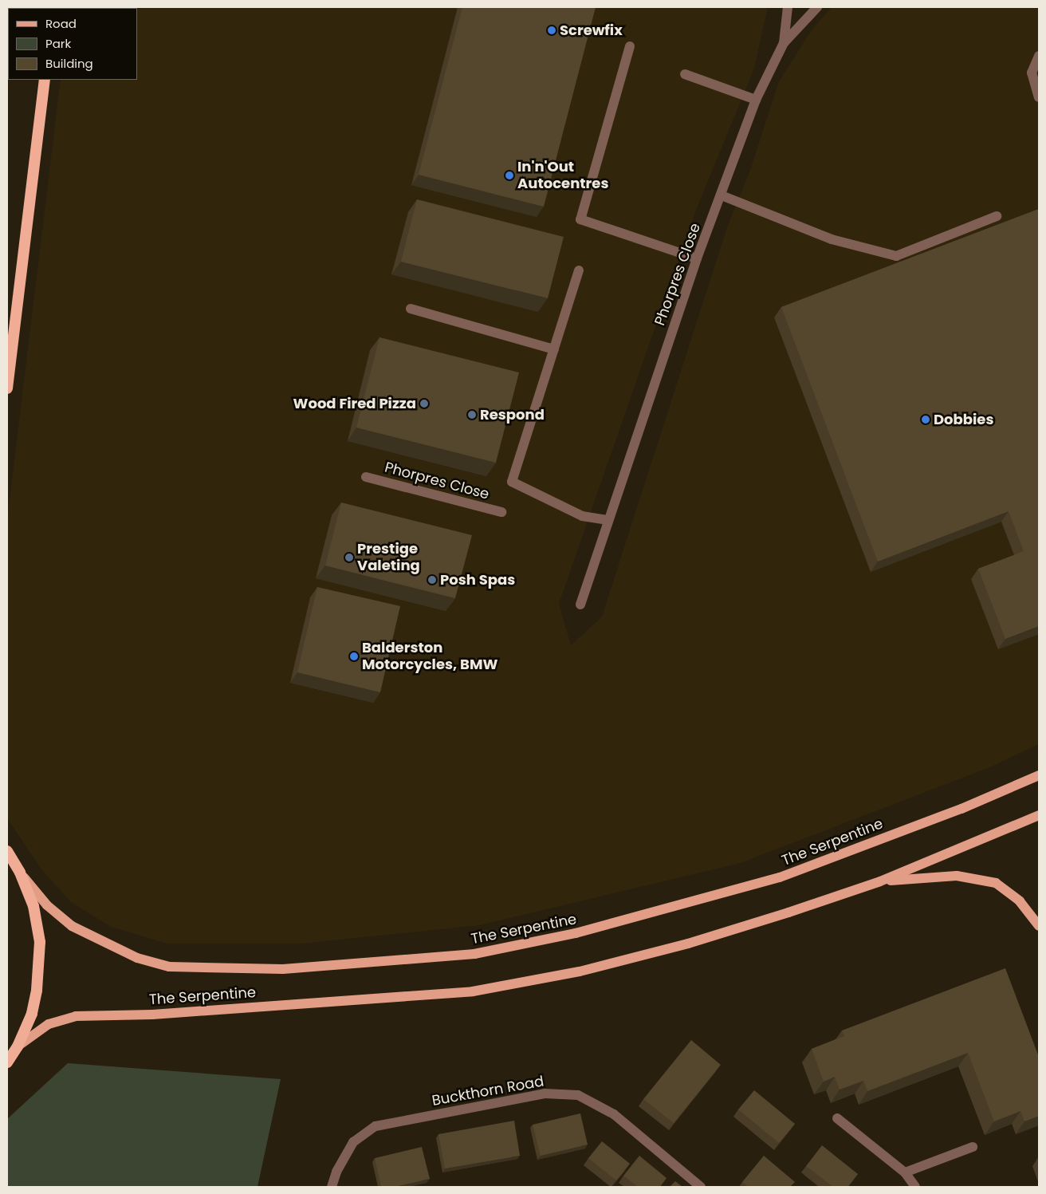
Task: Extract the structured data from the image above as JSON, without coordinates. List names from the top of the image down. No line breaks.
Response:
{"streets":{"main road":["The Serpentine"],"street":["Phorpres Close","Buckthorn Road"]},"places":["Screwfix","In'n'Out Autocentres","Wood Fired Pizza","Respond","Dobbies","Prestige Valeting","Posh Spas","Balderston Motorcycles, BMW"],"legend":["Road","Park","Building"]}
